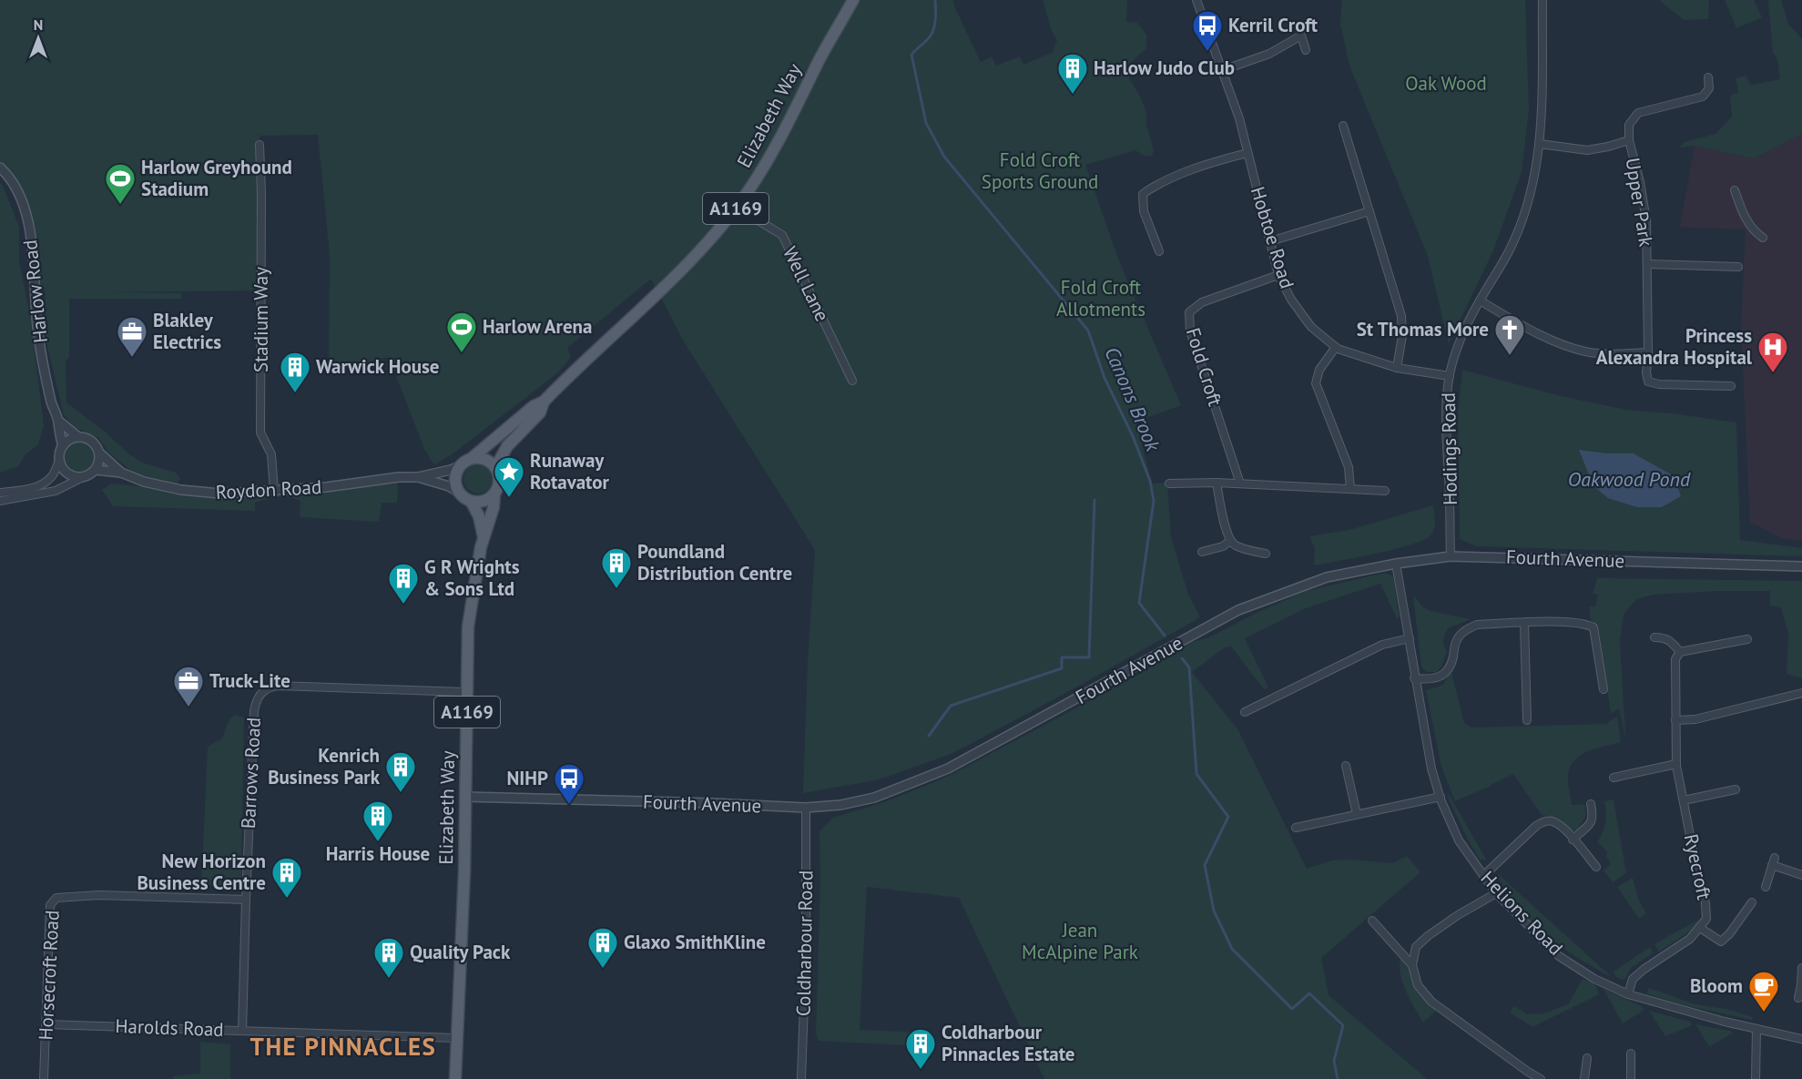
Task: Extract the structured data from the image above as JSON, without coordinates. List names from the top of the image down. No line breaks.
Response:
{"streets":{"main road":["Elizabeth Way","A1169"],"street":["Upper Park","Hobtoe Road","Well Lane","Harlow Road","Stadium Way","Fold Croft","Hodings Road","Roydon Road","Fourth Avenue","Barrows Road","Ryecroft","Helions Road","Coldharbour Road","Horsecroft Road","Harolds Road"]},"crossings":[["Elizabeth Way","Well Lane"],["Elizabeth Way","Roydon Road"],["Elizabeth Way","Fourth Avenue"],["Elizabeth Way","Barrows Road"],["Elizabeth Way","Harolds Road"],["Upper Park","Hodings Road"],["Hobtoe Road","Fold Croft"],["Hobtoe Road","Hodings Road"],["Harlow Road","Roydon Road"],["Stadium Way","Roydon Road"],["Hodings Road","Fourth Avenue"],["Fourth Avenue","Helions Road"],["Fourth Avenue","Coldharbour Road"],["Barrows Road","Horsecroft Road"],["Barrows Road","Harolds Road"],["Ryecroft","Helions Road"],["Horsecroft Road","Harolds Road"]],"districts":["THE PINNACLES"],"water":["Canons Brook","Oakwood Pond"],"parks":["Oak Wood","Fold Croft Sports Ground","Fold Croft Allotments","Jean McAlpine Park"],"places":{"bus stop":["Kerril Croft","NIHP"],"building":["Harlow Judo Club","Warwick House","Poundland Distribution Centre","G R Wrights & Sons Ltd","Kenrich Business Park","Harris House","New Horizon Business Centre","Glaxo SmithKline","Quality Pack","Coldharbour Pinnacles Estate"],"sports":["Harlow Greyhound Stadium","Harlow Arena"],"church":["St Thomas More"],"office":["Blakley Electrics","Truck-Lite"],"hospital":["Princess Alexandra Hospital"],"place":["Runaway Rotavator"],"cafe":["Bloom"]},"north":"top"}
